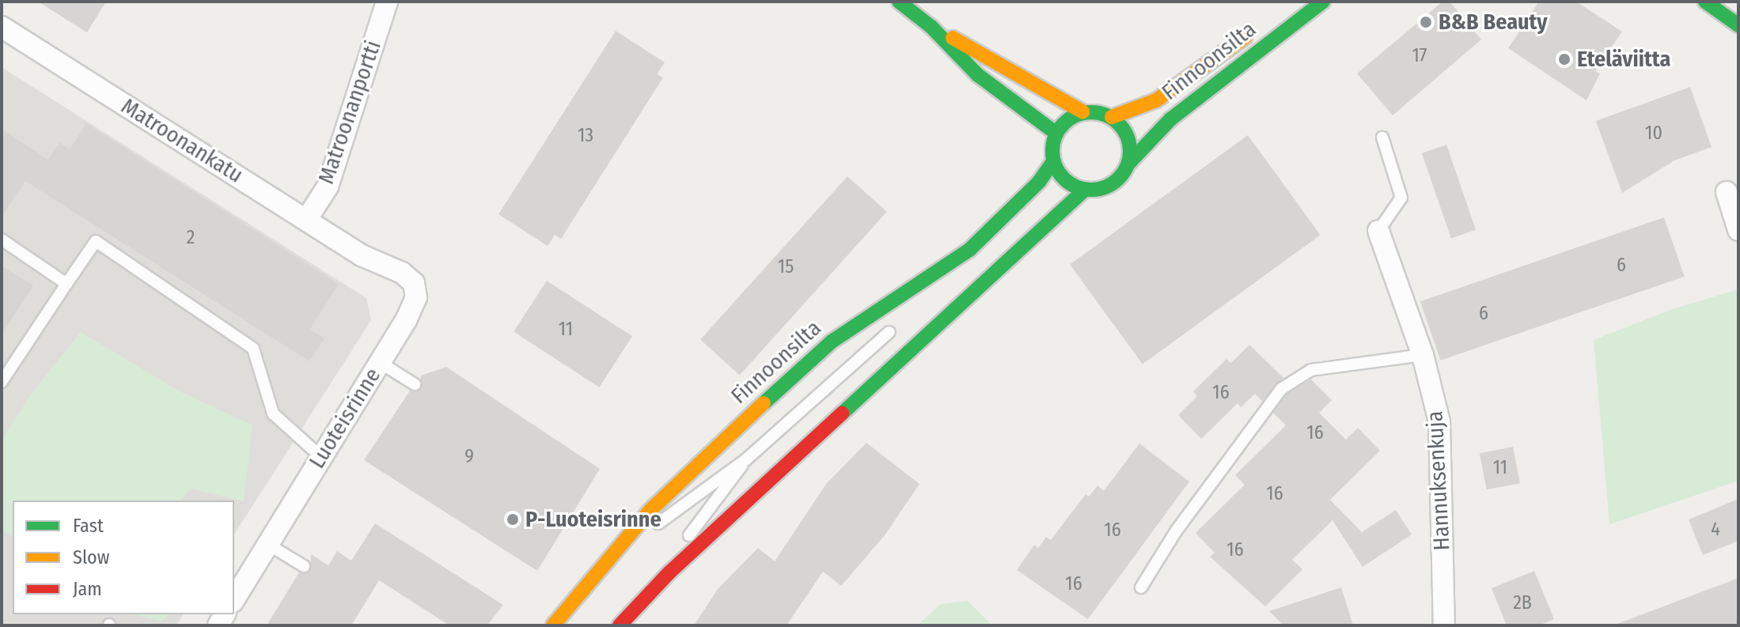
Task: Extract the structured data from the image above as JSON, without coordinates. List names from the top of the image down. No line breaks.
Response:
{"streets":{"main road":["Finnoonsilta"],"street":["Matroonanportti","Matroonankatu","Luoteisrinne","Hannuksenkuja"]},"crossings":[["Matroonanportti","Matroonankatu"],["Matroonankatu","Luoteisrinne"]],"places":["B&B Beauty","Eteläviitta","P-Luoteisrinne"],"house_numbers":["17","10","13","2","6","15","6","11","16","16","9","11","16","4","16","16","16","2B"],"legend":["Fast","Slow","Jam"]}
